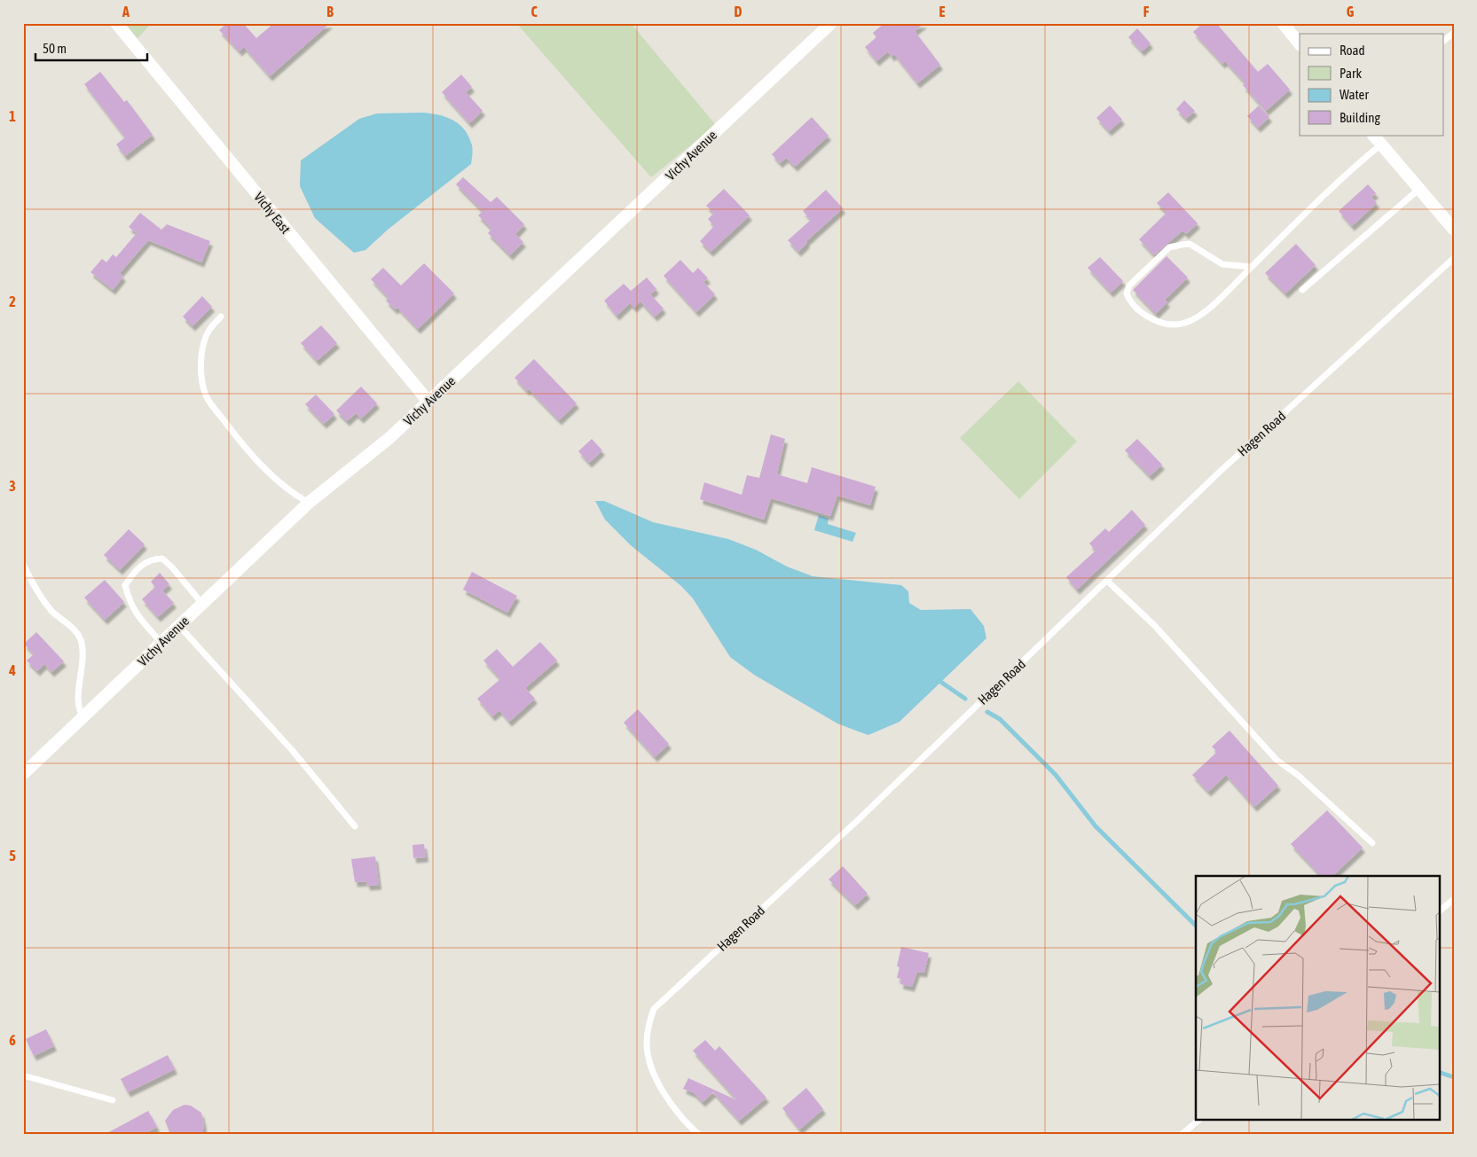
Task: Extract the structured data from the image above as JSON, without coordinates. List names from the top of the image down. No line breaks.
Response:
{"streets":{"street":["Vichy Avenue","Vichy East"],"lane":["Hagen Road"]},"crossings":[["Vichy Avenue","Vichy East"]],"legend":["Road","Park","Water","Building"],"scale_bar":"50 m","grid":{"columns":["A","B","C","D","E","F","G"],"rows":["1","2","3","4","5","6"]}}
